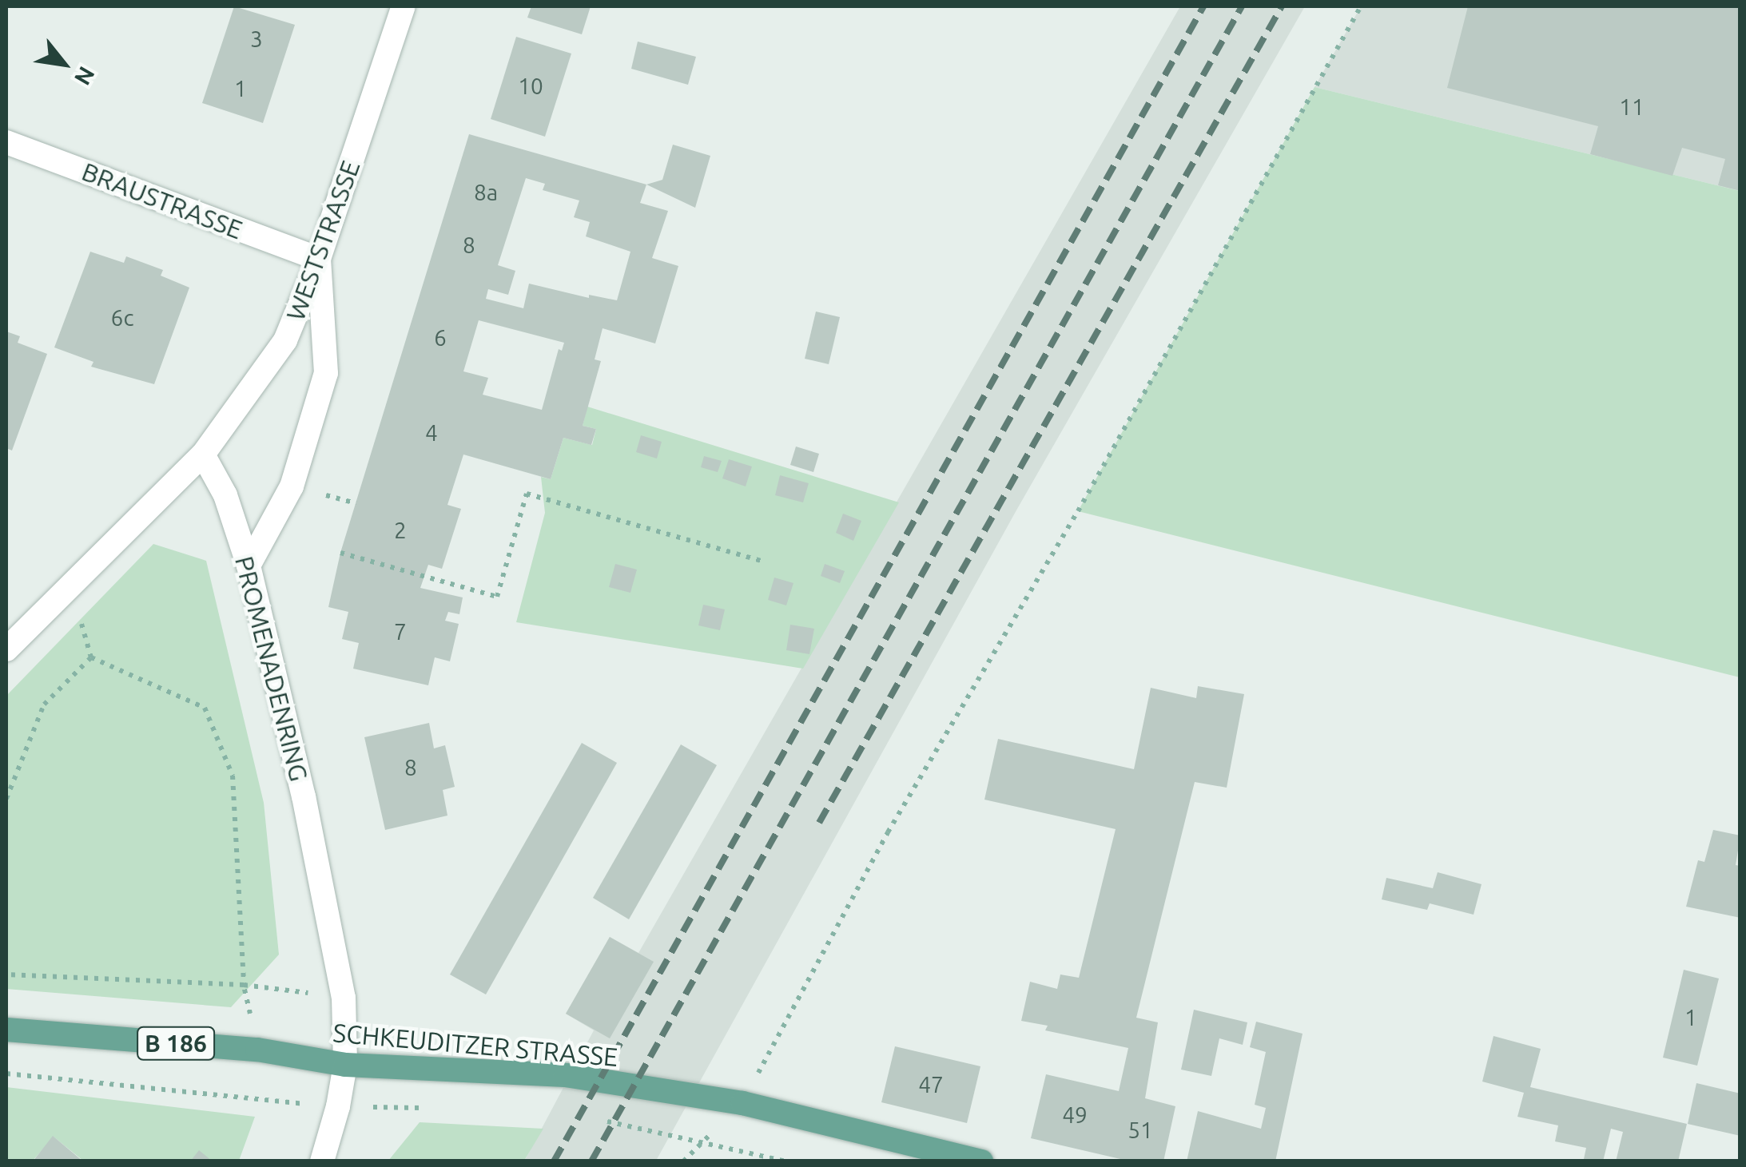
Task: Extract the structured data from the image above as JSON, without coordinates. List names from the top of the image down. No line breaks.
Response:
{"streets":{"main road":["B 186","SCHKEUDITZER STRASSE"],"street":["BRAUSTRASSE","WESTSTRASSE","PROMENADENRING"]},"crossings":[["BRAUSTRASSE","WESTSTRASSE"],["WESTSTRASSE","PROMENADENRING"],["PROMENADENRING","SCHKEUDITZER STRASSE"]],"house_numbers":["3","10","1","11","8a","8","6c","6","4","2","7","8","1","47","49","51"],"north":"bottom right"}
